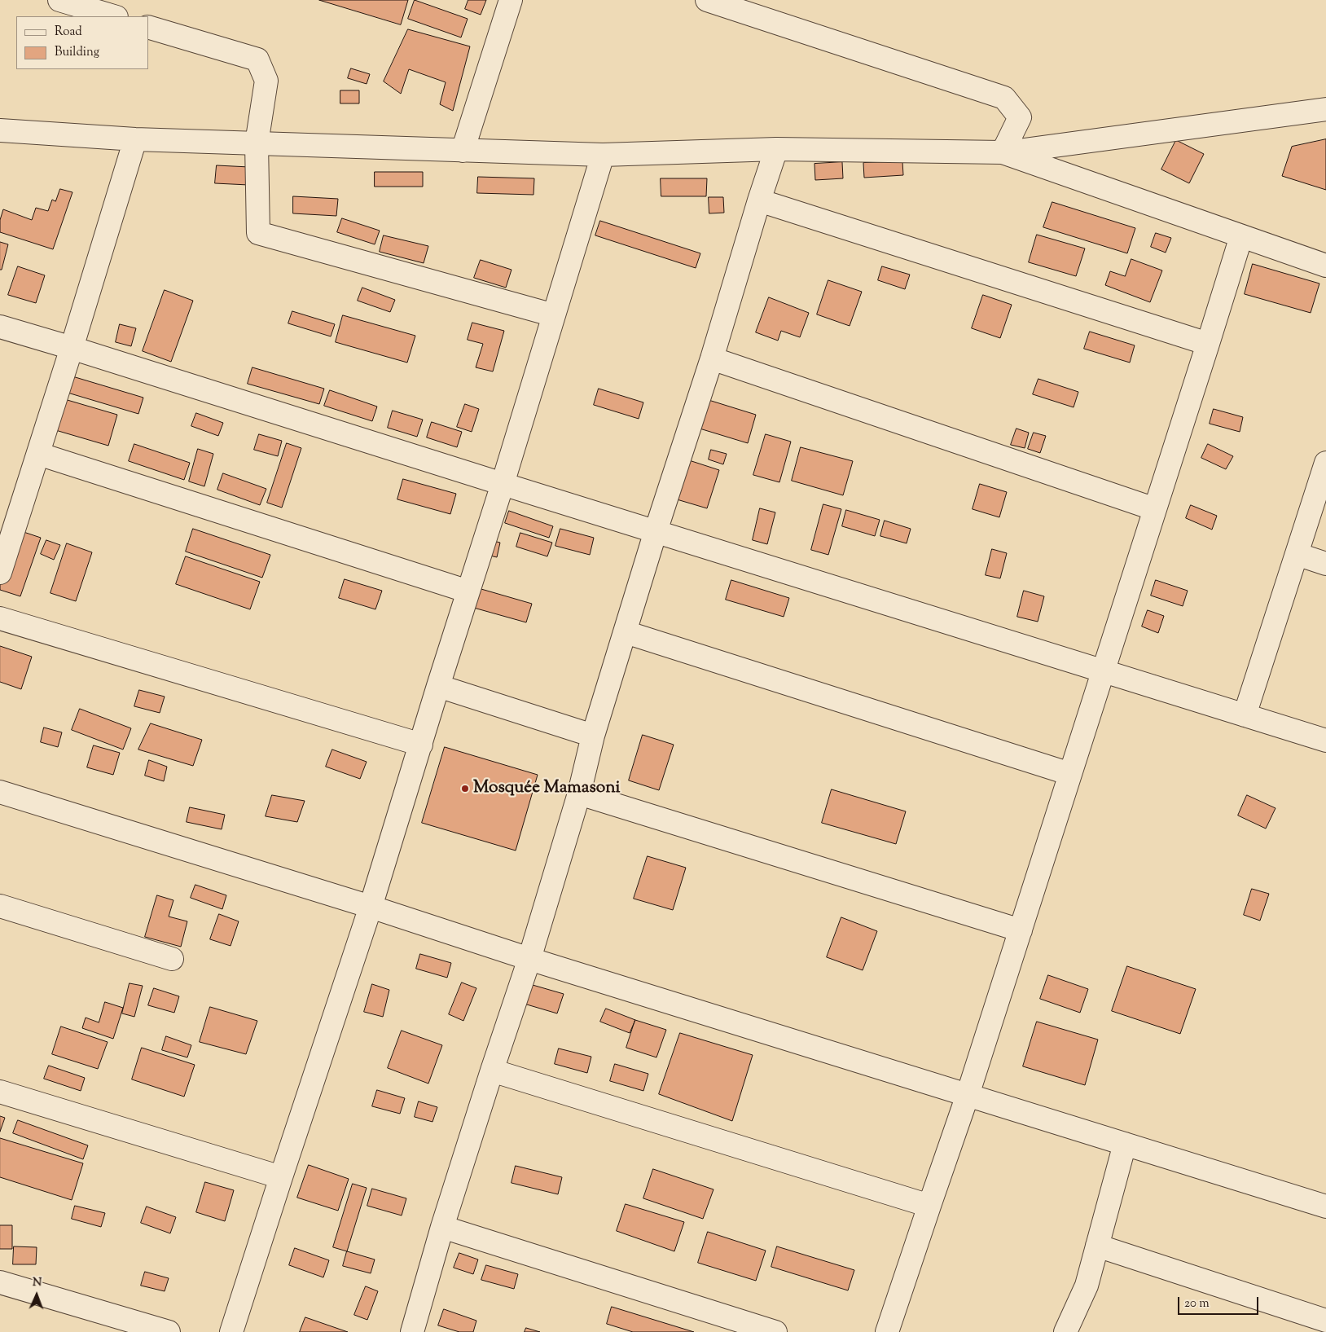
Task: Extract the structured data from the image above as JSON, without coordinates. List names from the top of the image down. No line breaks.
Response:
{"places":["Mosquée Mamasoni"],"legend":["Road","Building"],"scale_bar":"20 m","north":"top"}
